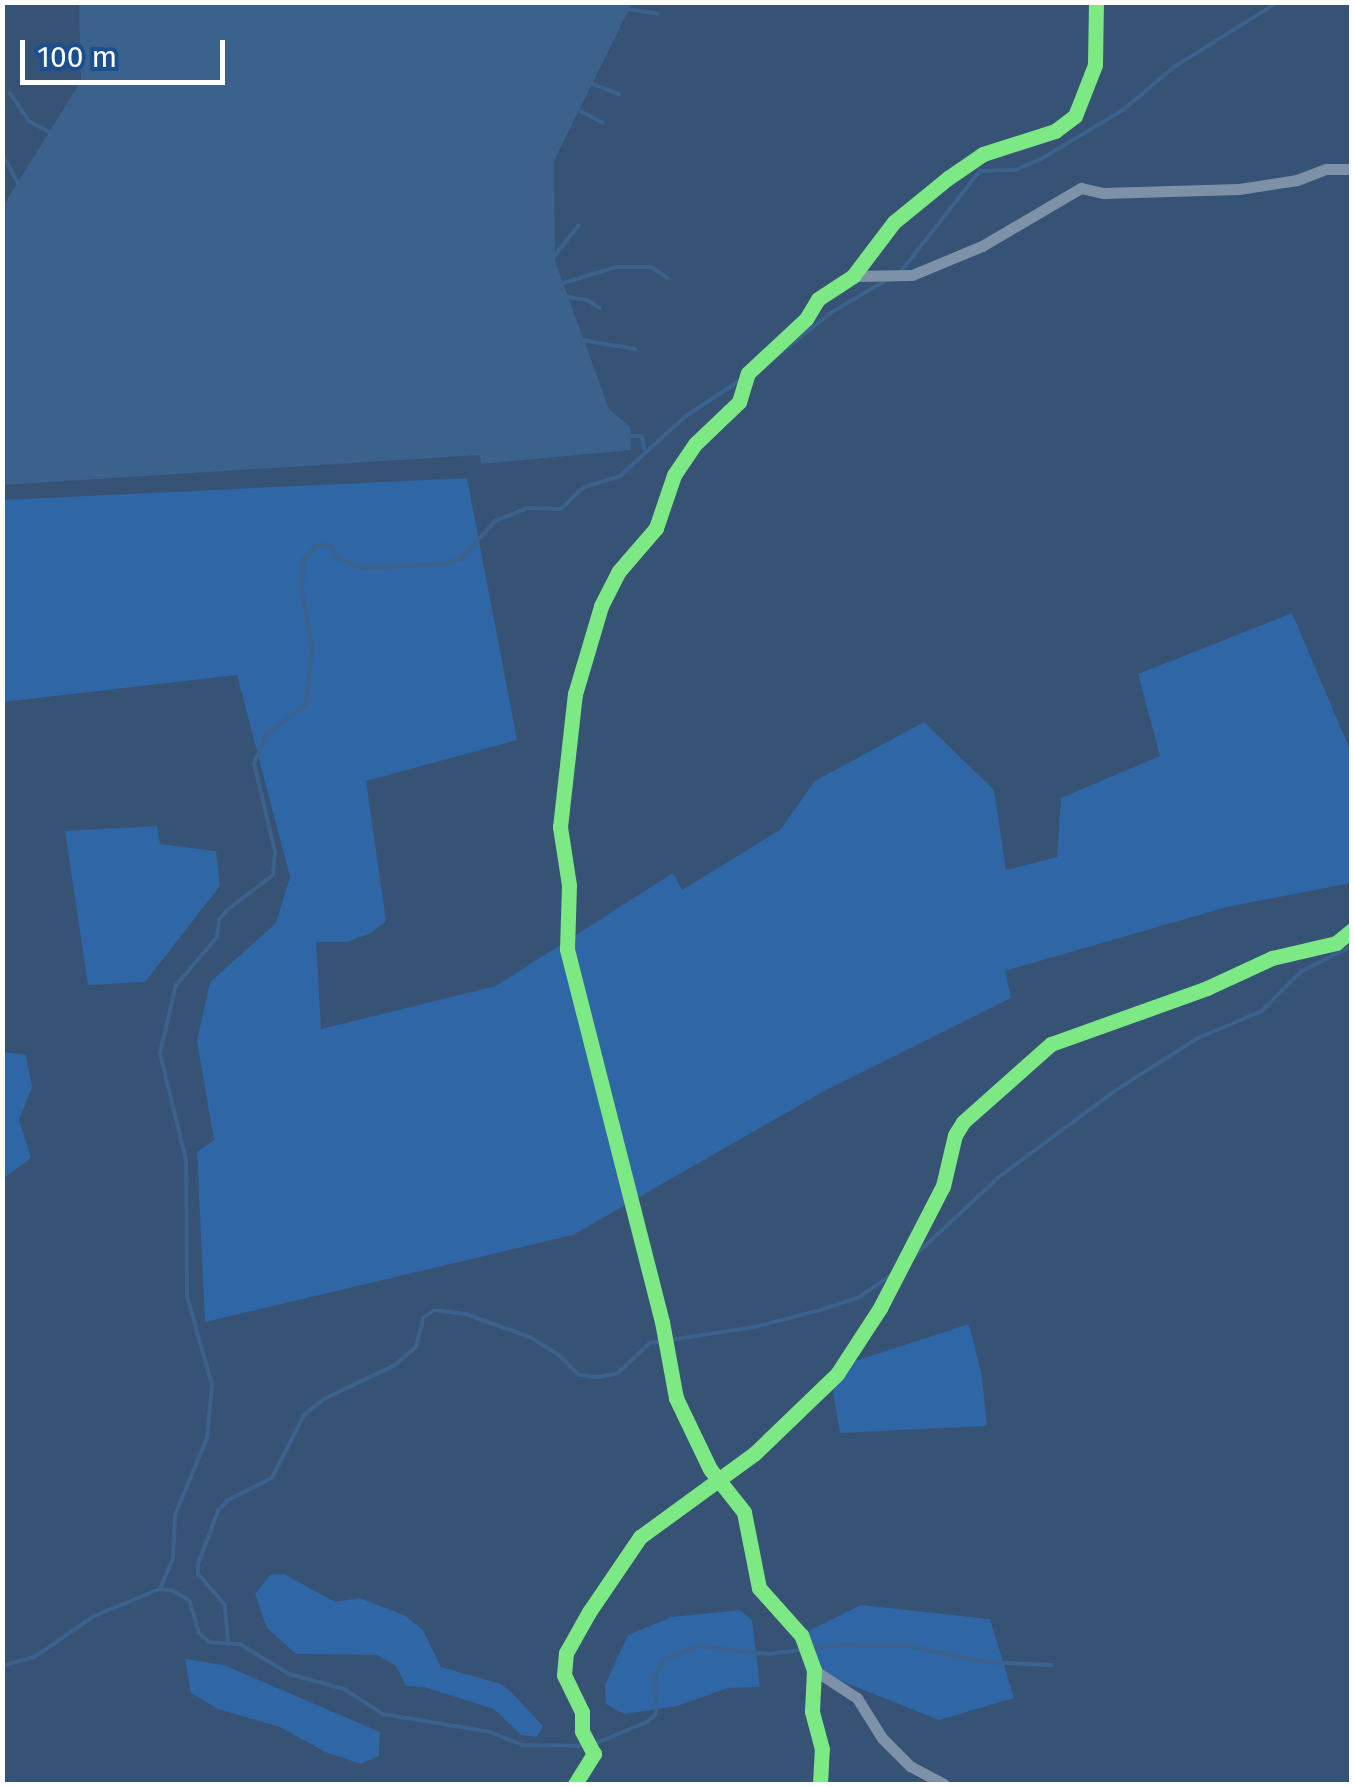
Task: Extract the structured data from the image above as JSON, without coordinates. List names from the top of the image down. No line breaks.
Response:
{"scale_bar":"100 m"}
